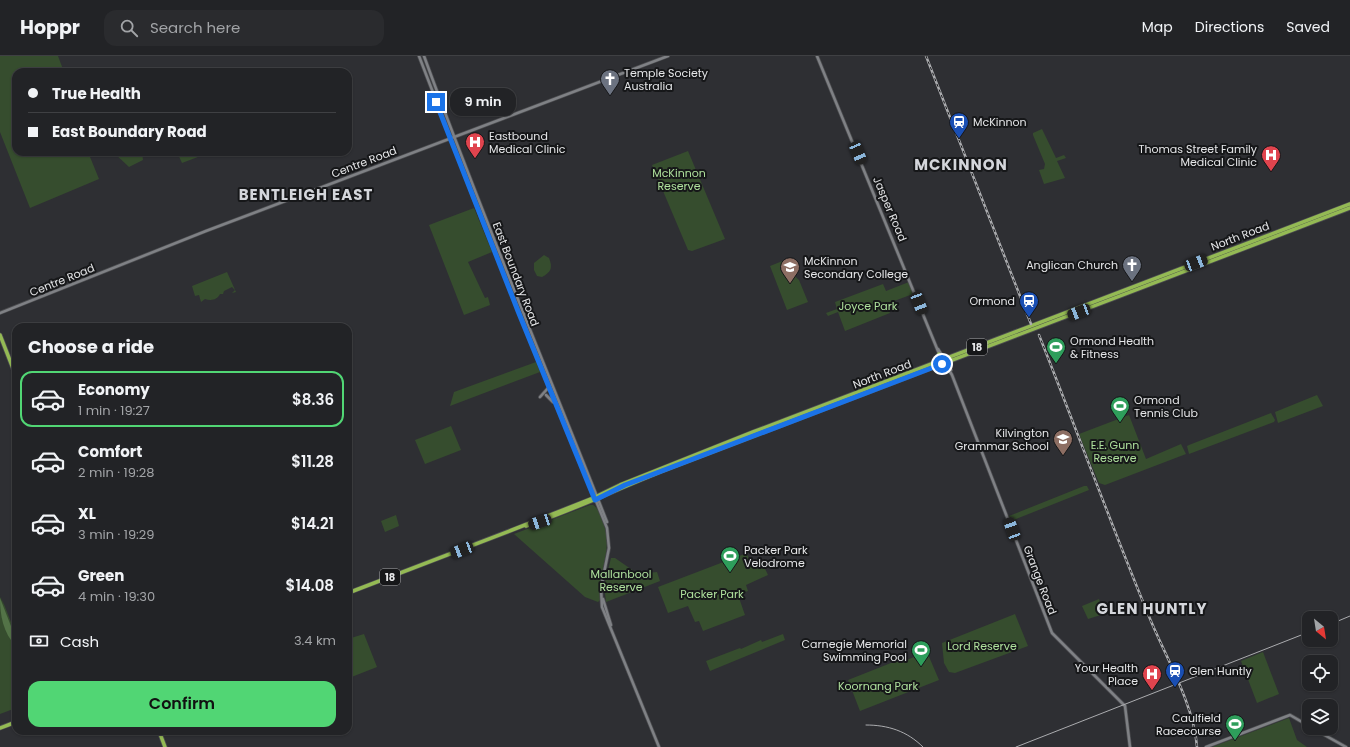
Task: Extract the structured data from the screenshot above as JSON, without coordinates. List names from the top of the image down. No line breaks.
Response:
{"streets":{"highway":["North Road","18"],"main road":["Centre Road","Jasper Road","East Boundary Road","Grange Road"]},"crossings":[["Centre Road","East Boundary Road"],["Jasper Road","North Road"],["Jasper Road","Grange Road"],["North Road","East Boundary Road"],["North Road","Grange Road"]],"districts":["MCKINNON","BENTLEIGH EAST","GLEN HUNTLY"],"parks":["McKinnon Reserve","Joyce Park","E.E. Gunn Reserve","Mallanbool Reserve","Packer Park","Lord Reserve","Koornang Park"],"places":{"church":["Temple Society Australia","Anglican Church"],"station":["McKinnon","Ormond","Glen Huntly"],"hospital":["Eastbound Medical Clinic","Thomas Street Family Medical Clinic","Your Health Place"],"school or university":["McKinnon Secondary College","Kilvington Grammar School"],"sports":["Ormond Health & Fitness","Ormond Tennis Club","Packer Park Velodrome","Carnegie Memorial Swimming Pool","Caulfield Racecourse"]},"north":"bottom right","page":{"header":"Hoppr","search":"Search here","nav":["Map","Directions","Saved"],"banner":["True Health","East Boundary Road"],"bubble":"9 min","heading":"Choose a ride","list":[{"name":"Economy","note":"1 min · 19:27","value":"$8.36"},{"name":"Comfort","note":"2 min · 19:28","value":"$11.28"},{"name":"XL","note":"3 min · 19:29","value":"$14.21"},{"name":"Green","note":"4 min · 19:30","value":"$14.08"}],"pay":["Cash","3.4 km"],"buttons":"Confirm"}}
